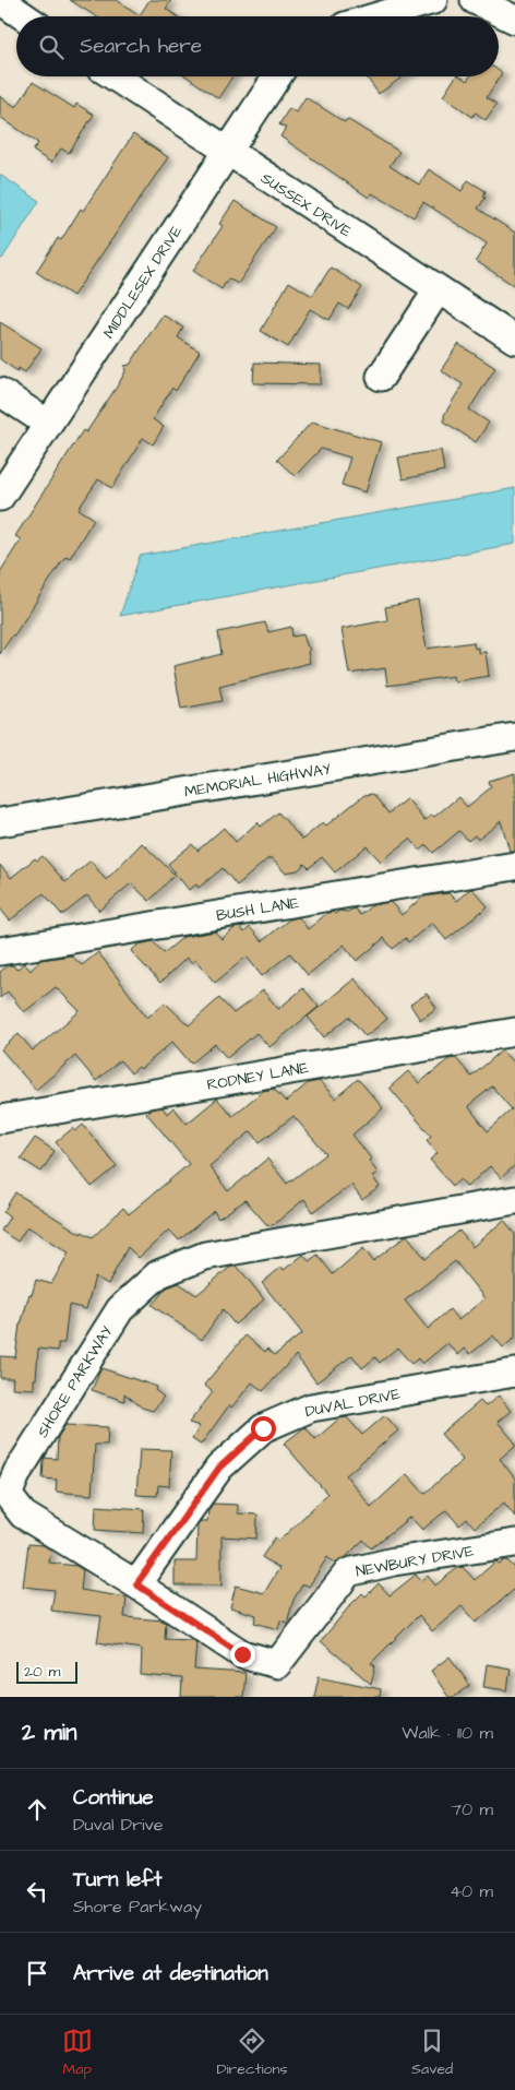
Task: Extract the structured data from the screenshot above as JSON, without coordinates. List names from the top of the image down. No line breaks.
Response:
{"streets":{"street":["SUSSEX DRIVE","MIDDLESEX DRIVE","MEMORIAL HIGHWAY","BUSH LANE","RODNEY LANE","SHORE PARKWAY","DUVAL DRIVE","NEWBURY DRIVE"]},"crossings":[["SUSSEX DRIVE","MIDDLESEX DRIVE"],["SHORE PARKWAY","DUVAL DRIVE"],["SHORE PARKWAY","NEWBURY DRIVE"]],"scale_bar":"20 m","page":{"search":"Search here","scale":"20 m","heading":["2 min","Walk · 110 m"],"list":[["Continue","Duval Drive","70 m"],["Turn left","Shore Parkway","40 m"],"Arrive at destination"],"nav":["Map","Directions","Saved"]}}
